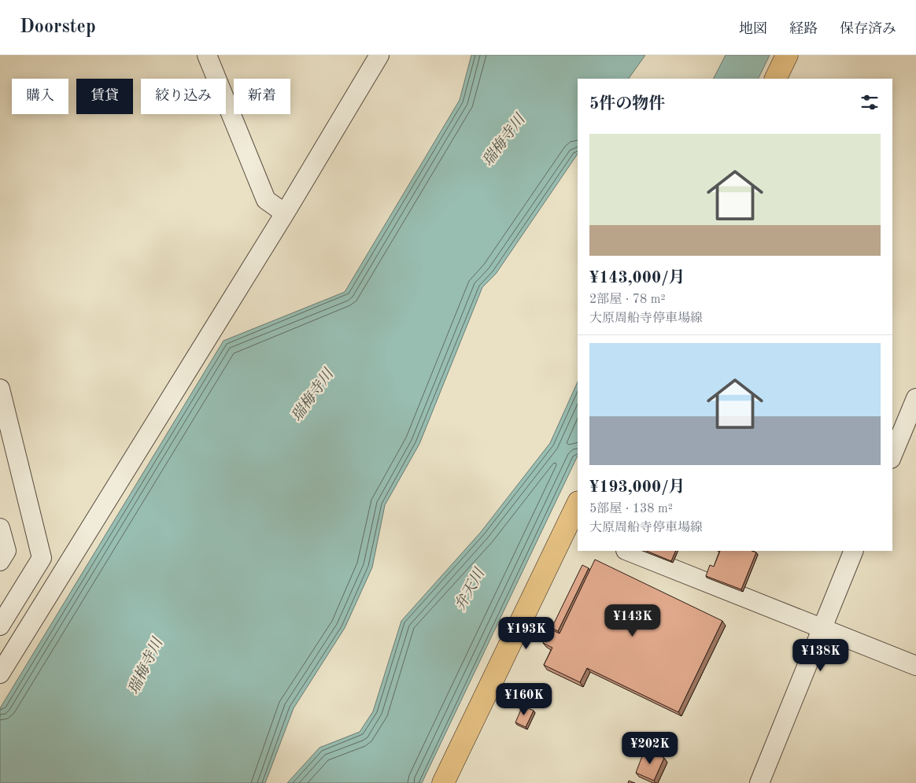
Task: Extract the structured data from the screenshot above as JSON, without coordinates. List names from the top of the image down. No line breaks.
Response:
{"water":["瑞梅寺川","弁天川"],"page":{"header":"Doorstep","nav":["地図","経路","保存済み"],"chip":["購入","賃貸","絞り込み","新着"],"heading":"5件の物件","list":[{"name":"¥143,000/月","note":"2部屋 · 78 m² · 大原周船寺停車場線"},{"name":"¥193,000/月","note":"5部屋 · 138 m² · 大原周船寺停車場線"}],"price":["¥143K","¥193K","¥138K","¥160K","¥202K"]}}
